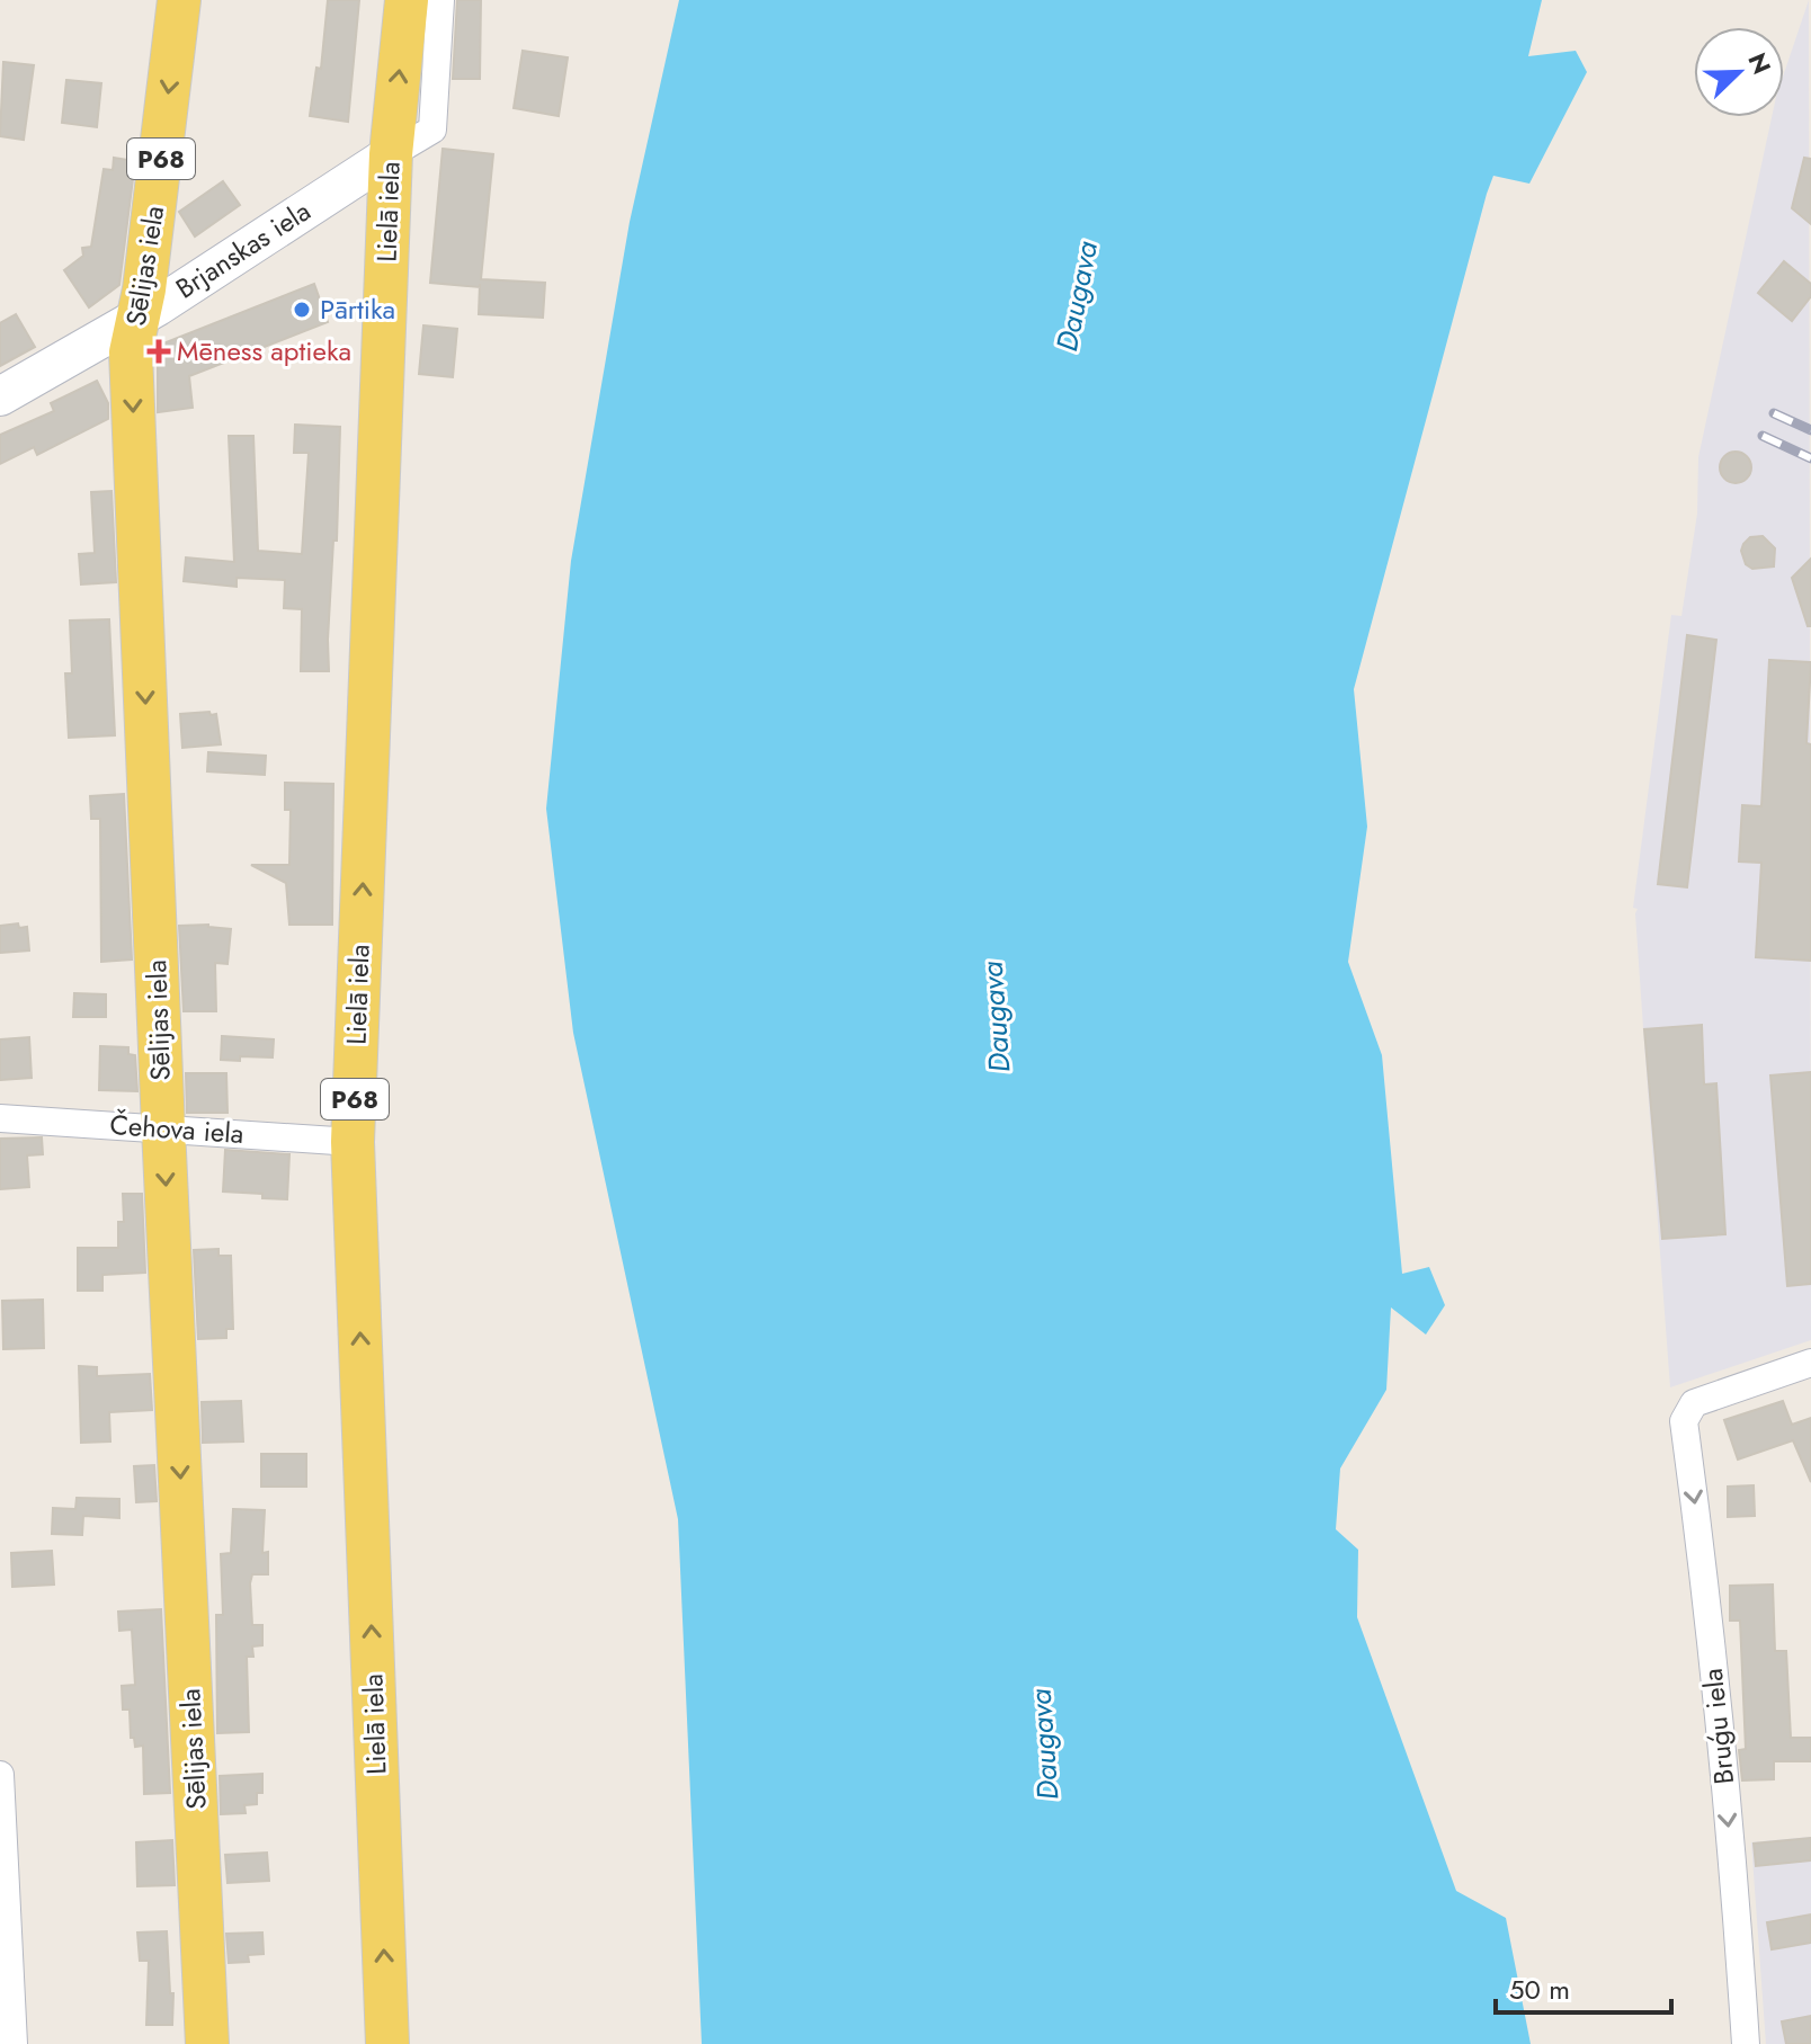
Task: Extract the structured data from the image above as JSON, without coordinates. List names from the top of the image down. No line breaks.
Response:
{"streets":{"main road":["P68","Lielā iela","Brjanskas iela","Sēlijas iela"],"street":["Čehova iela","Bruģu iela"]},"crossings":[["Lielā iela","Brjanskas iela"],["Lielā iela","Čehova iela"],["Brjanskas iela","Sēlijas iela"],["Sēlijas iela","Čehova iela"]],"one_way":["Lielā iela","Sēlijas iela","Bruģu iela"],"water":["Daugava"],"places":{"other":["Pārtika"],"health":["Mēness aptieka"]},"scale_bar":"50 m","north":"top right"}
